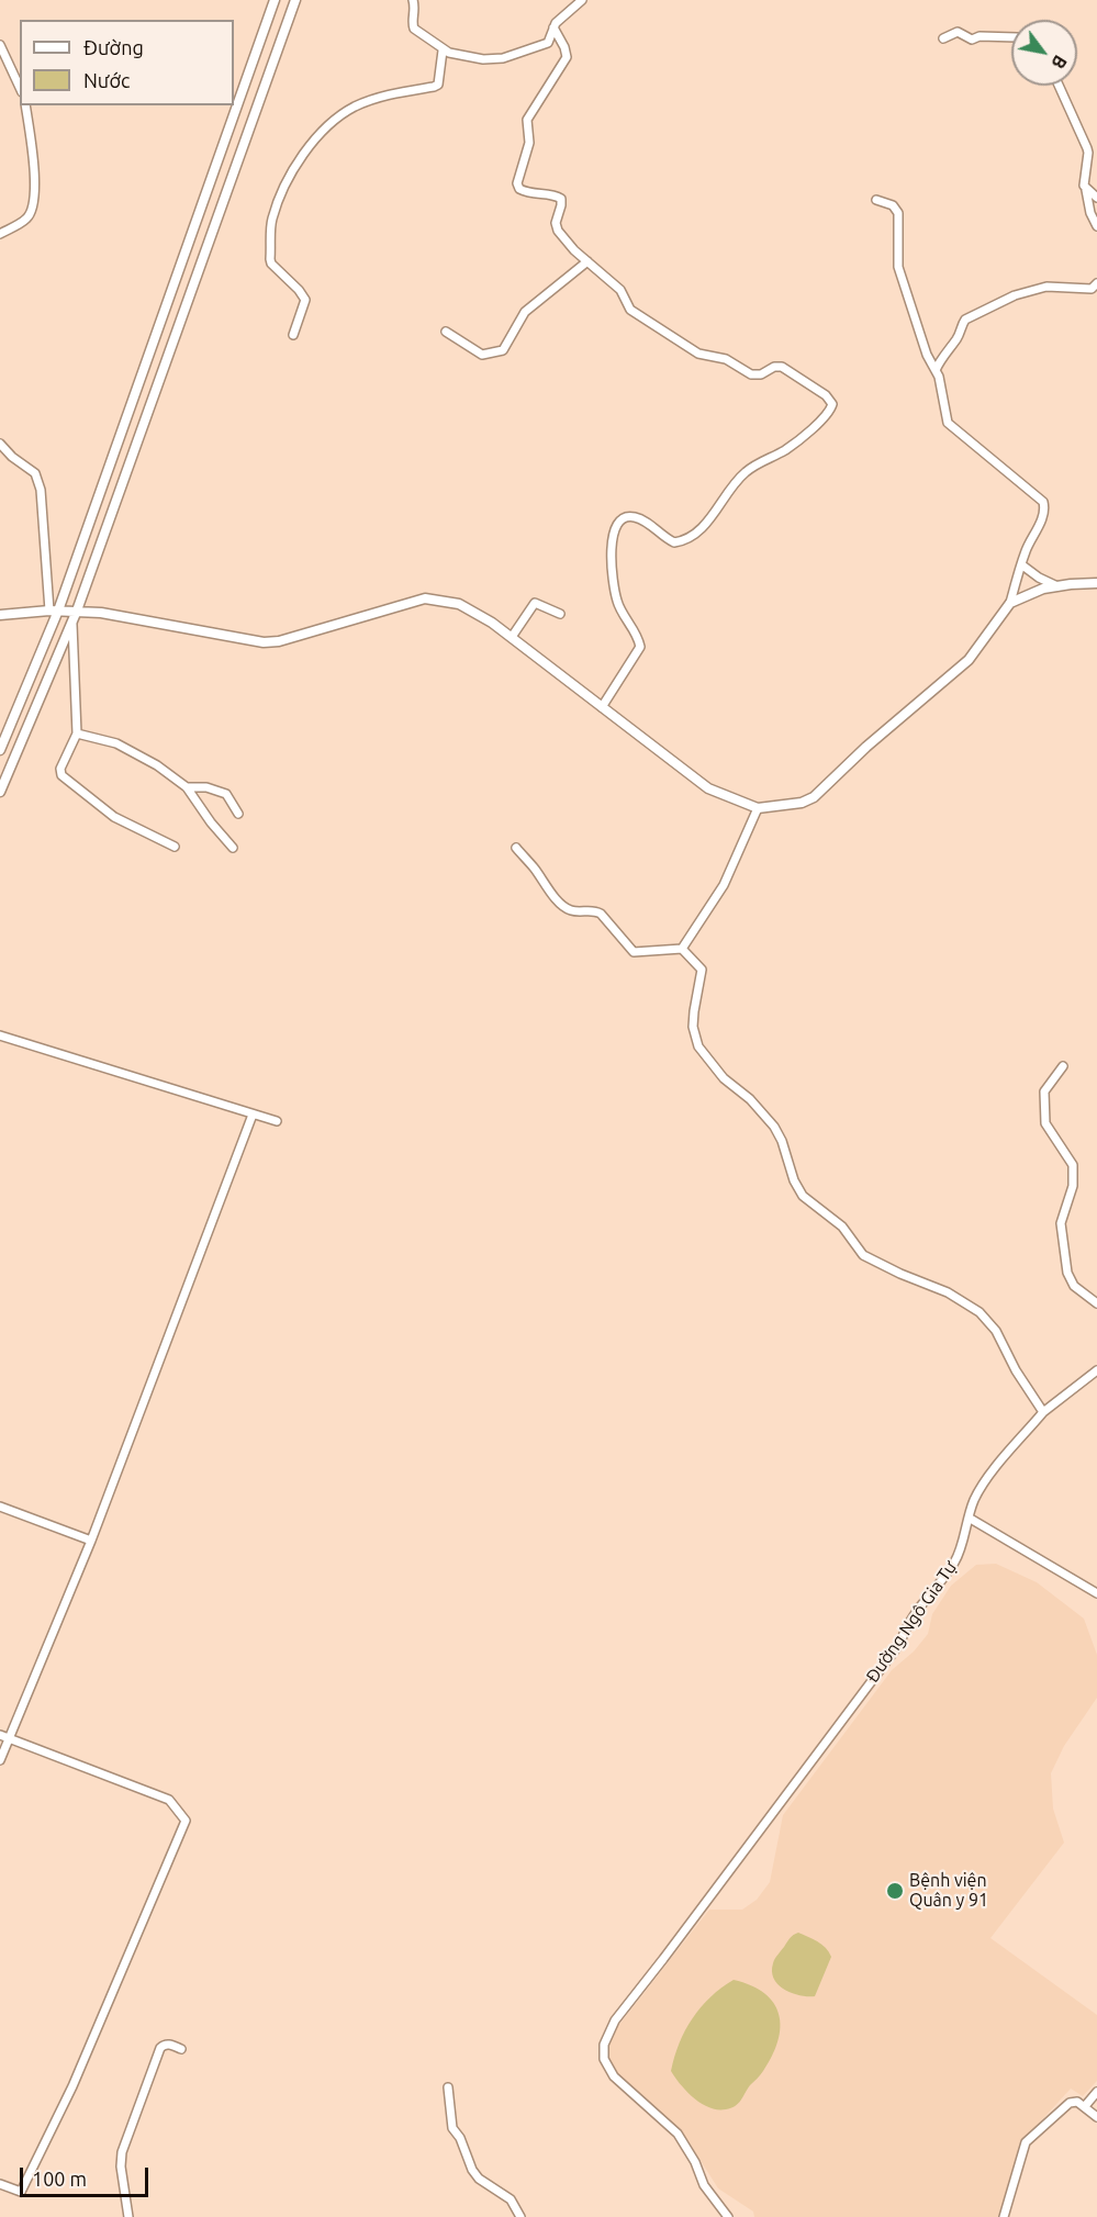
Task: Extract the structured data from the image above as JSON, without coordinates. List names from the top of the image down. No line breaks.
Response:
{"streets":{"street":["Đường Ngô Gia Tự"]},"places":["Bệnh viện Quân y 91"],"legend":["Đường","Nước"],"scale_bar":"100 m","north":"bottom right"}
